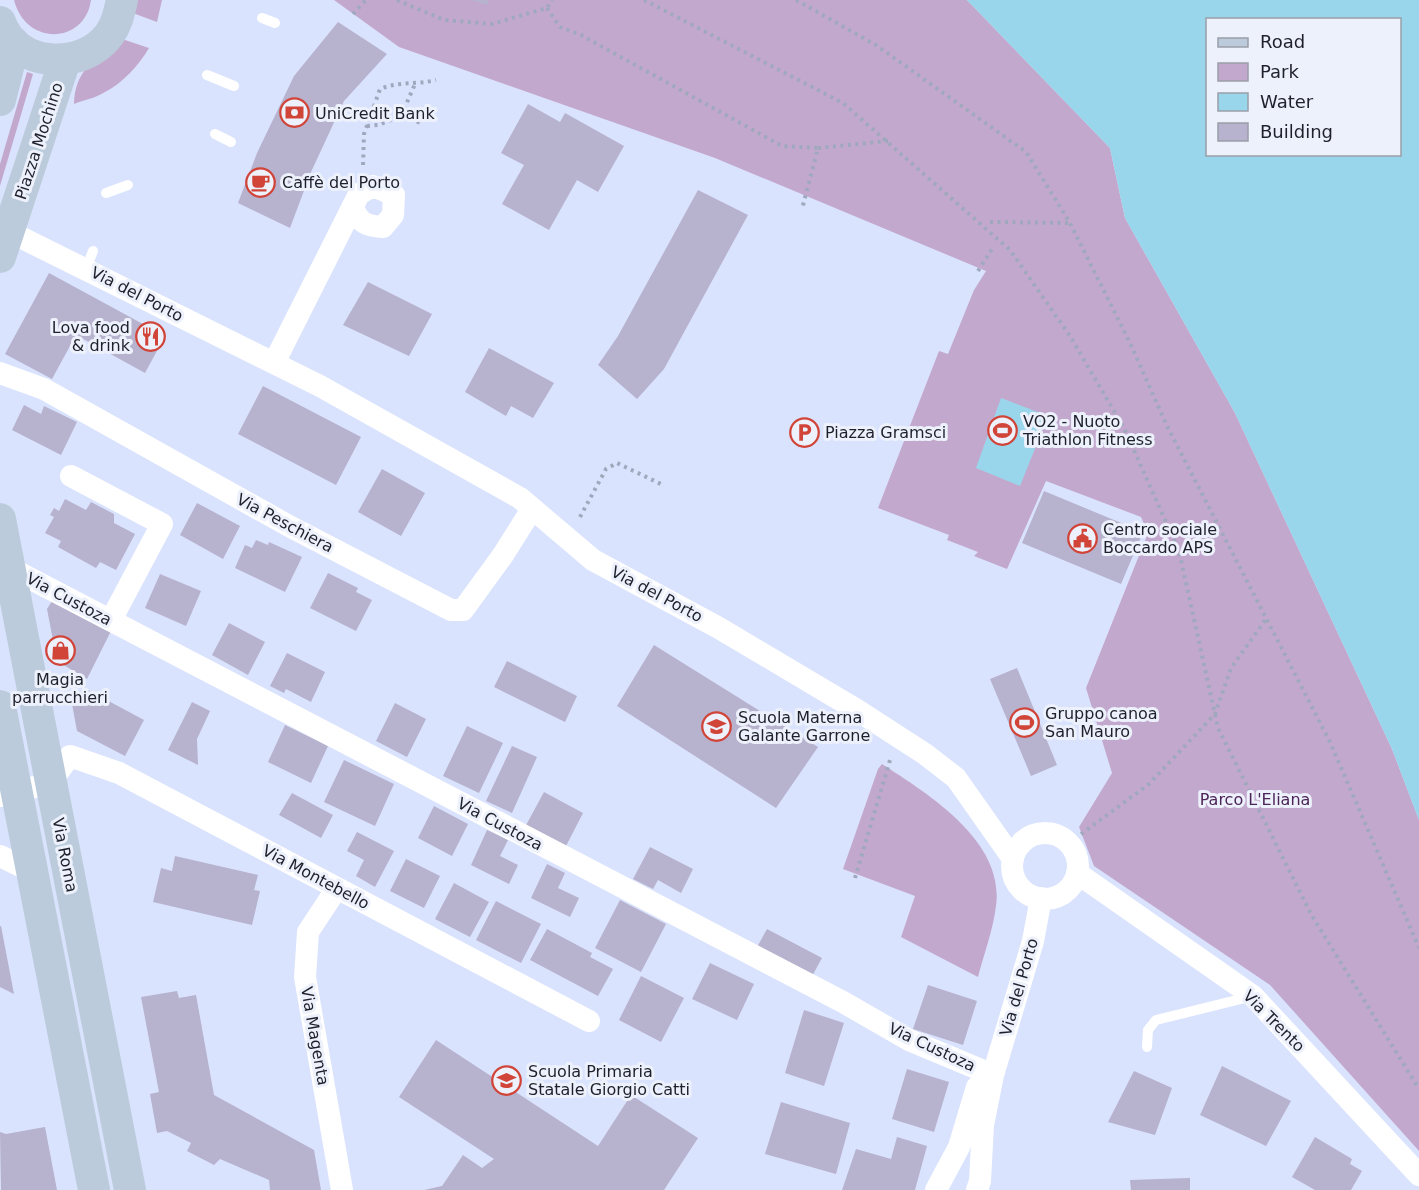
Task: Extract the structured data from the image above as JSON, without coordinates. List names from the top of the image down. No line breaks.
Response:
{"streets":{"main road":["Piazza Mochino","Via Roma"],"street":["Via del Porto","Via Peschiera","Via Custoza","Via Montebello","Via Trento","Via Magenta"]},"crossings":[["Piazza Mochino","Via del Porto"],["Via del Porto","Via Peschiera"],["Via del Porto","Via Custoza"],["Via del Porto","Via Trento"],["Via Custoza","Via Roma"],["Via Roma","Via Montebello"],["Via Montebello","Via Magenta"]],"parks":["Parco L'Eliana"],"places":{"bank":["UniCredit Bank"],"cafe":["Caffè del Porto"],"restaurant":["Lova food & drink"],"sports":["VO2 - Nuoto Triathlon Fitness","Gruppo canoa San Mauro"],"parking":["Piazza Gramsci"],"public building":["Centro sociale Boccardo APS"],"shop":["Magia parrucchieri"],"school or university":["Scuola Materna Galante Garrone","Scuola Primaria Statale Giorgio Catti"]},"legend":["Road","Park","Water","Building"]}
